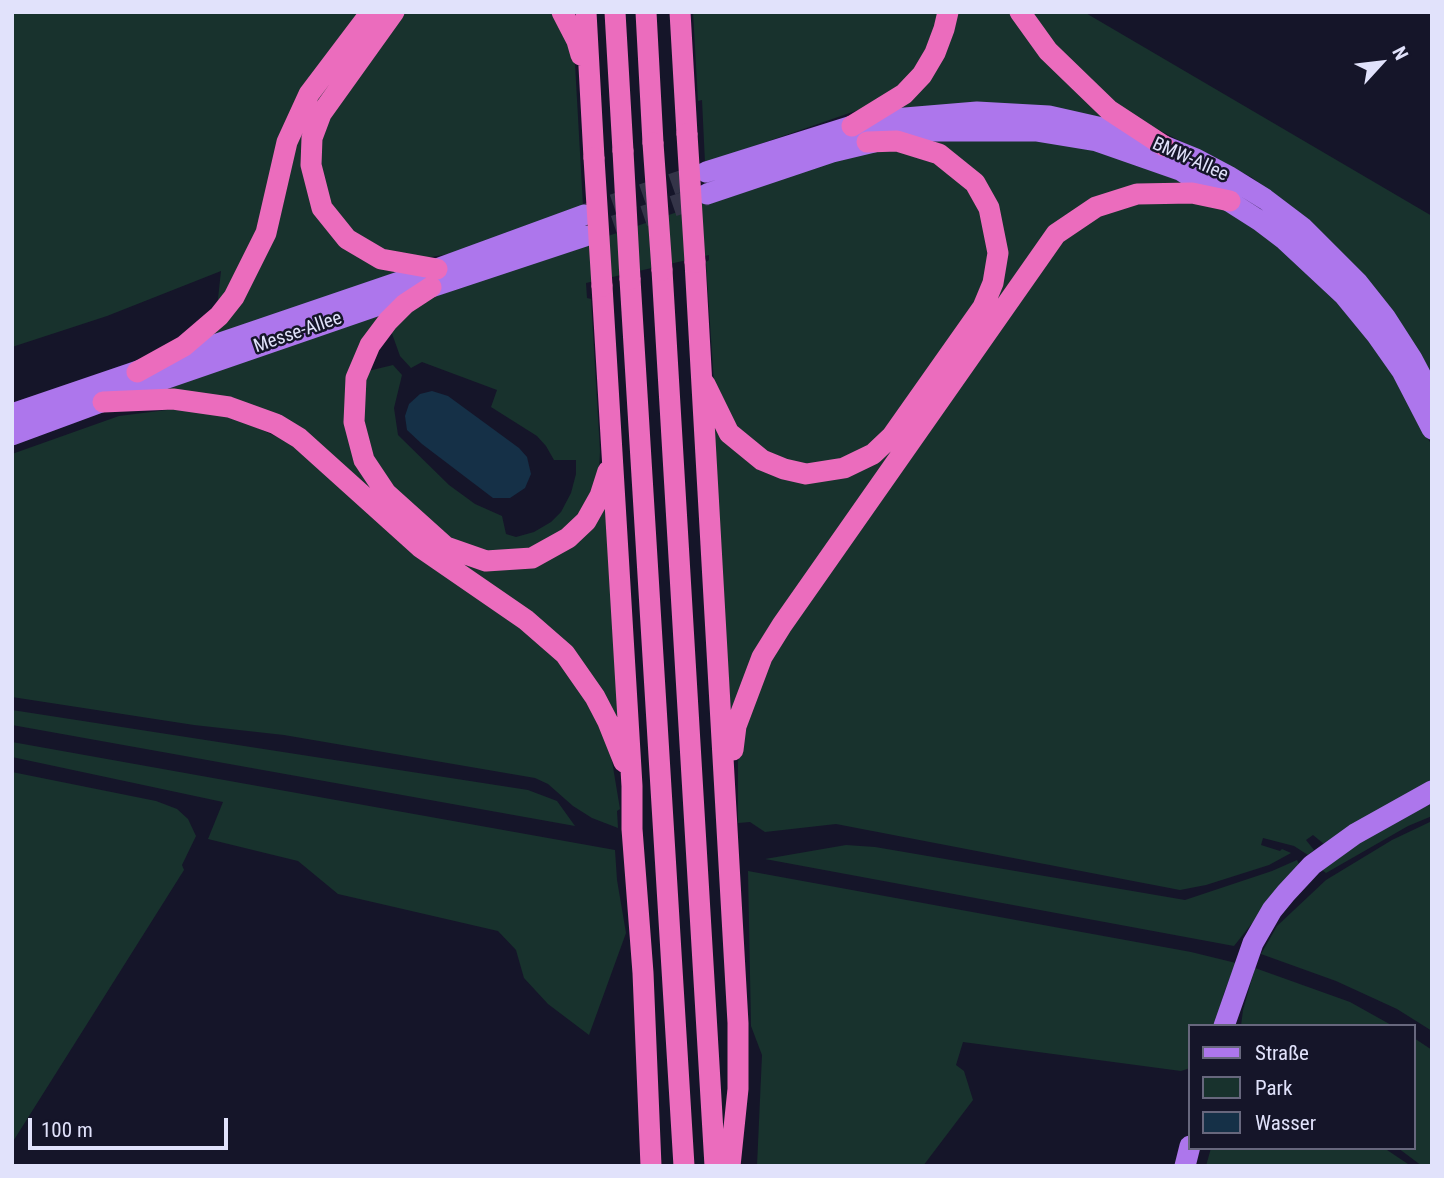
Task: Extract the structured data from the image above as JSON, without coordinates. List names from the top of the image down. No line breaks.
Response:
{"streets":{"main road":["BMW-Allee","Messe-Allee"]},"legend":["Straße","Park","Wasser"],"scale_bar":"100 m","north":"top right"}
